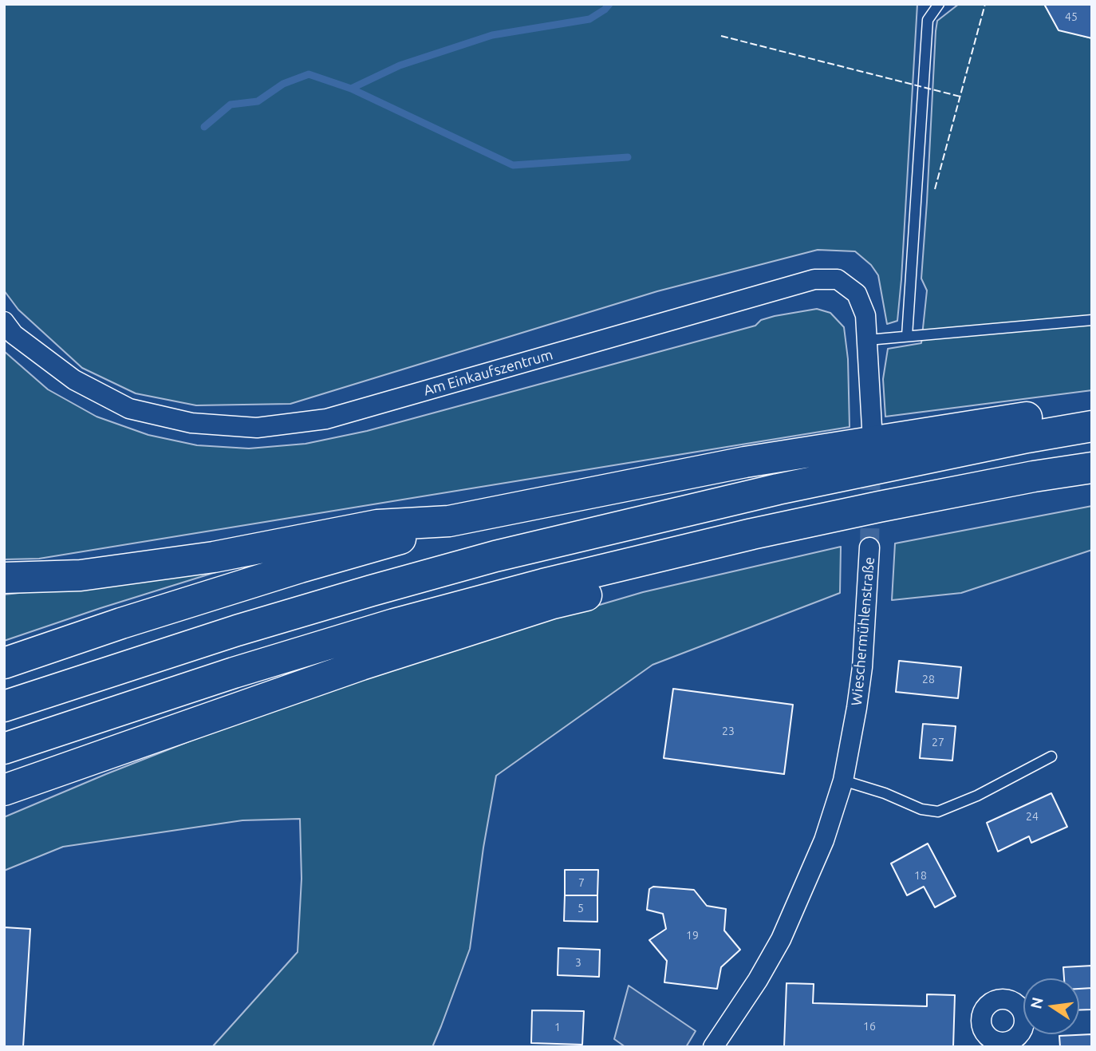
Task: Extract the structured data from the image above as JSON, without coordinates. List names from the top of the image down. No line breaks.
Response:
{"streets":{"street":["Am Einkaufszentrum","Wieschermühlenstraße"]},"house_numbers":["45","28","23","27","24","18","7","5","19","3","16","1"],"north":"left"}
